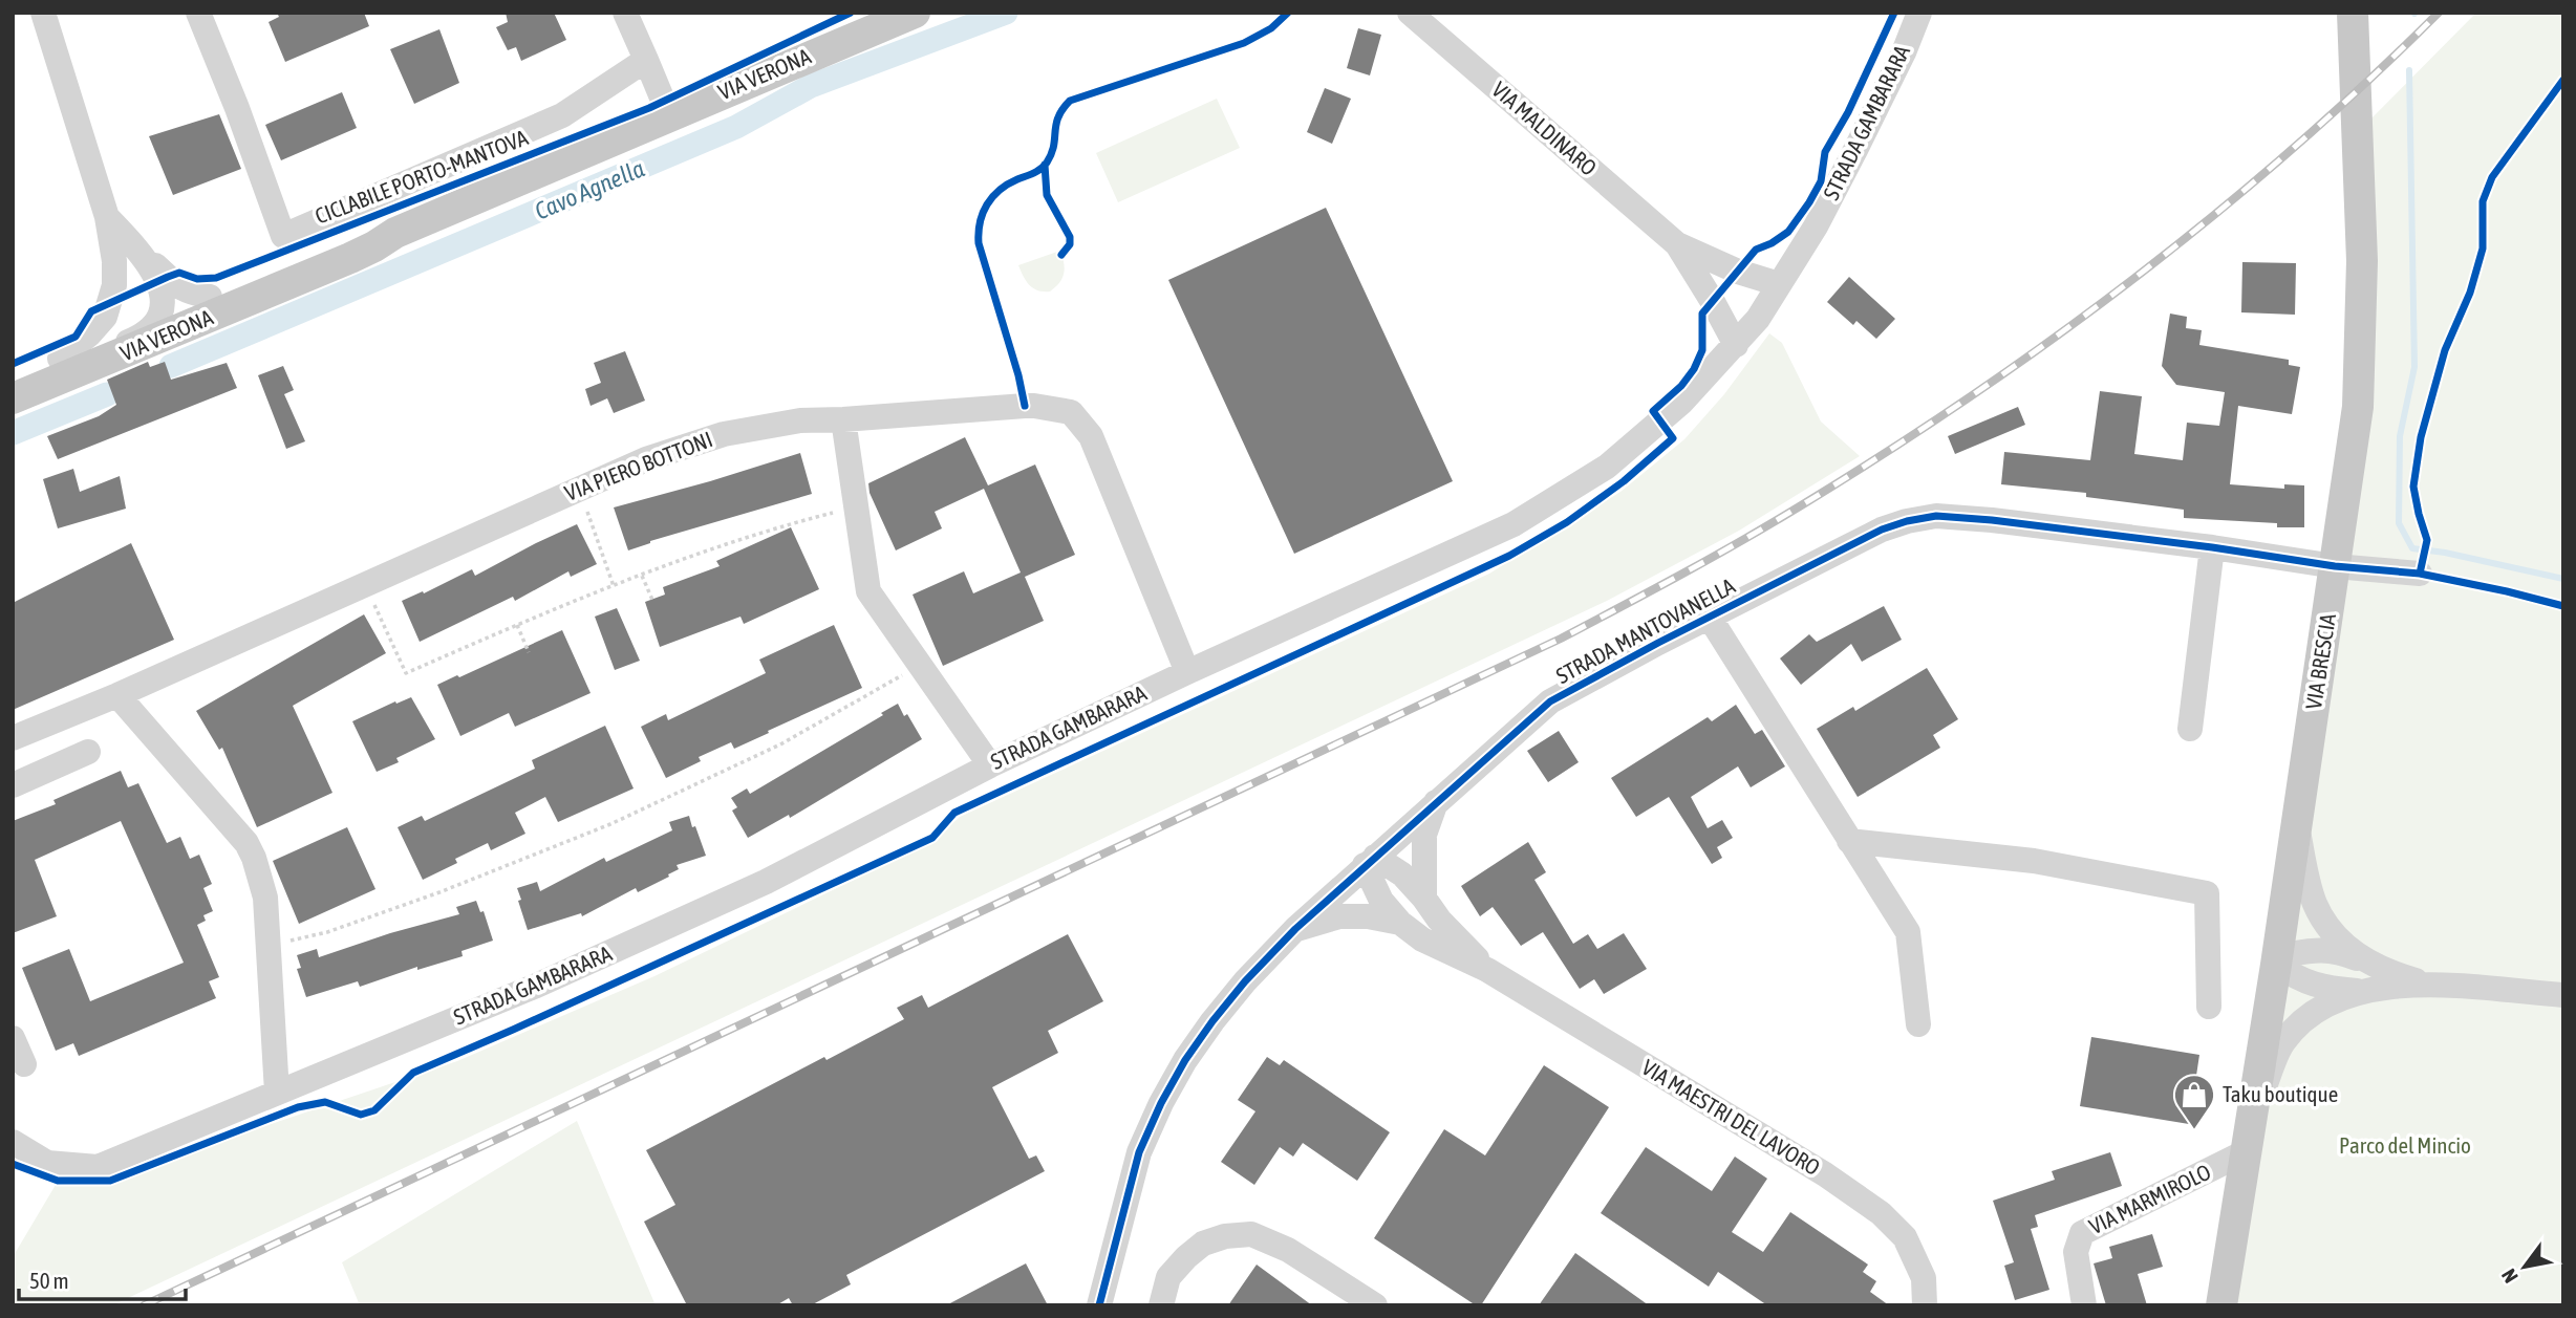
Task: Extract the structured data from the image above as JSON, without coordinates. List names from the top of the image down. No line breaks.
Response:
{"streets":{"main road":["VIA VERONA","VIA BRESCIA"],"street":["STRADA GAMBARARA","VIA MALDINARO","VIA PIERO BOTTONI","STRADA MANTOVANELLA","VIA MAESTRI DEL LAVORO","VIA MARMIROLO"],"cycle path":["CICLABILE PORTO-MANTOVA"]},"crossings":[["STRADA GAMBARARA","VIA MALDINARO"],["STRADA GAMBARARA","VIA PIERO BOTTONI"],["STRADA MANTOVANELLA","VIA BRESCIA"],["VIA BRESCIA","VIA MARMIROLO"]],"water":["Cavo Agnella"],"parks":["Parco del Mincio"],"places":{"shop":["Taku boutique"]},"scale_bar":"50 m","north":"bottom left"}
